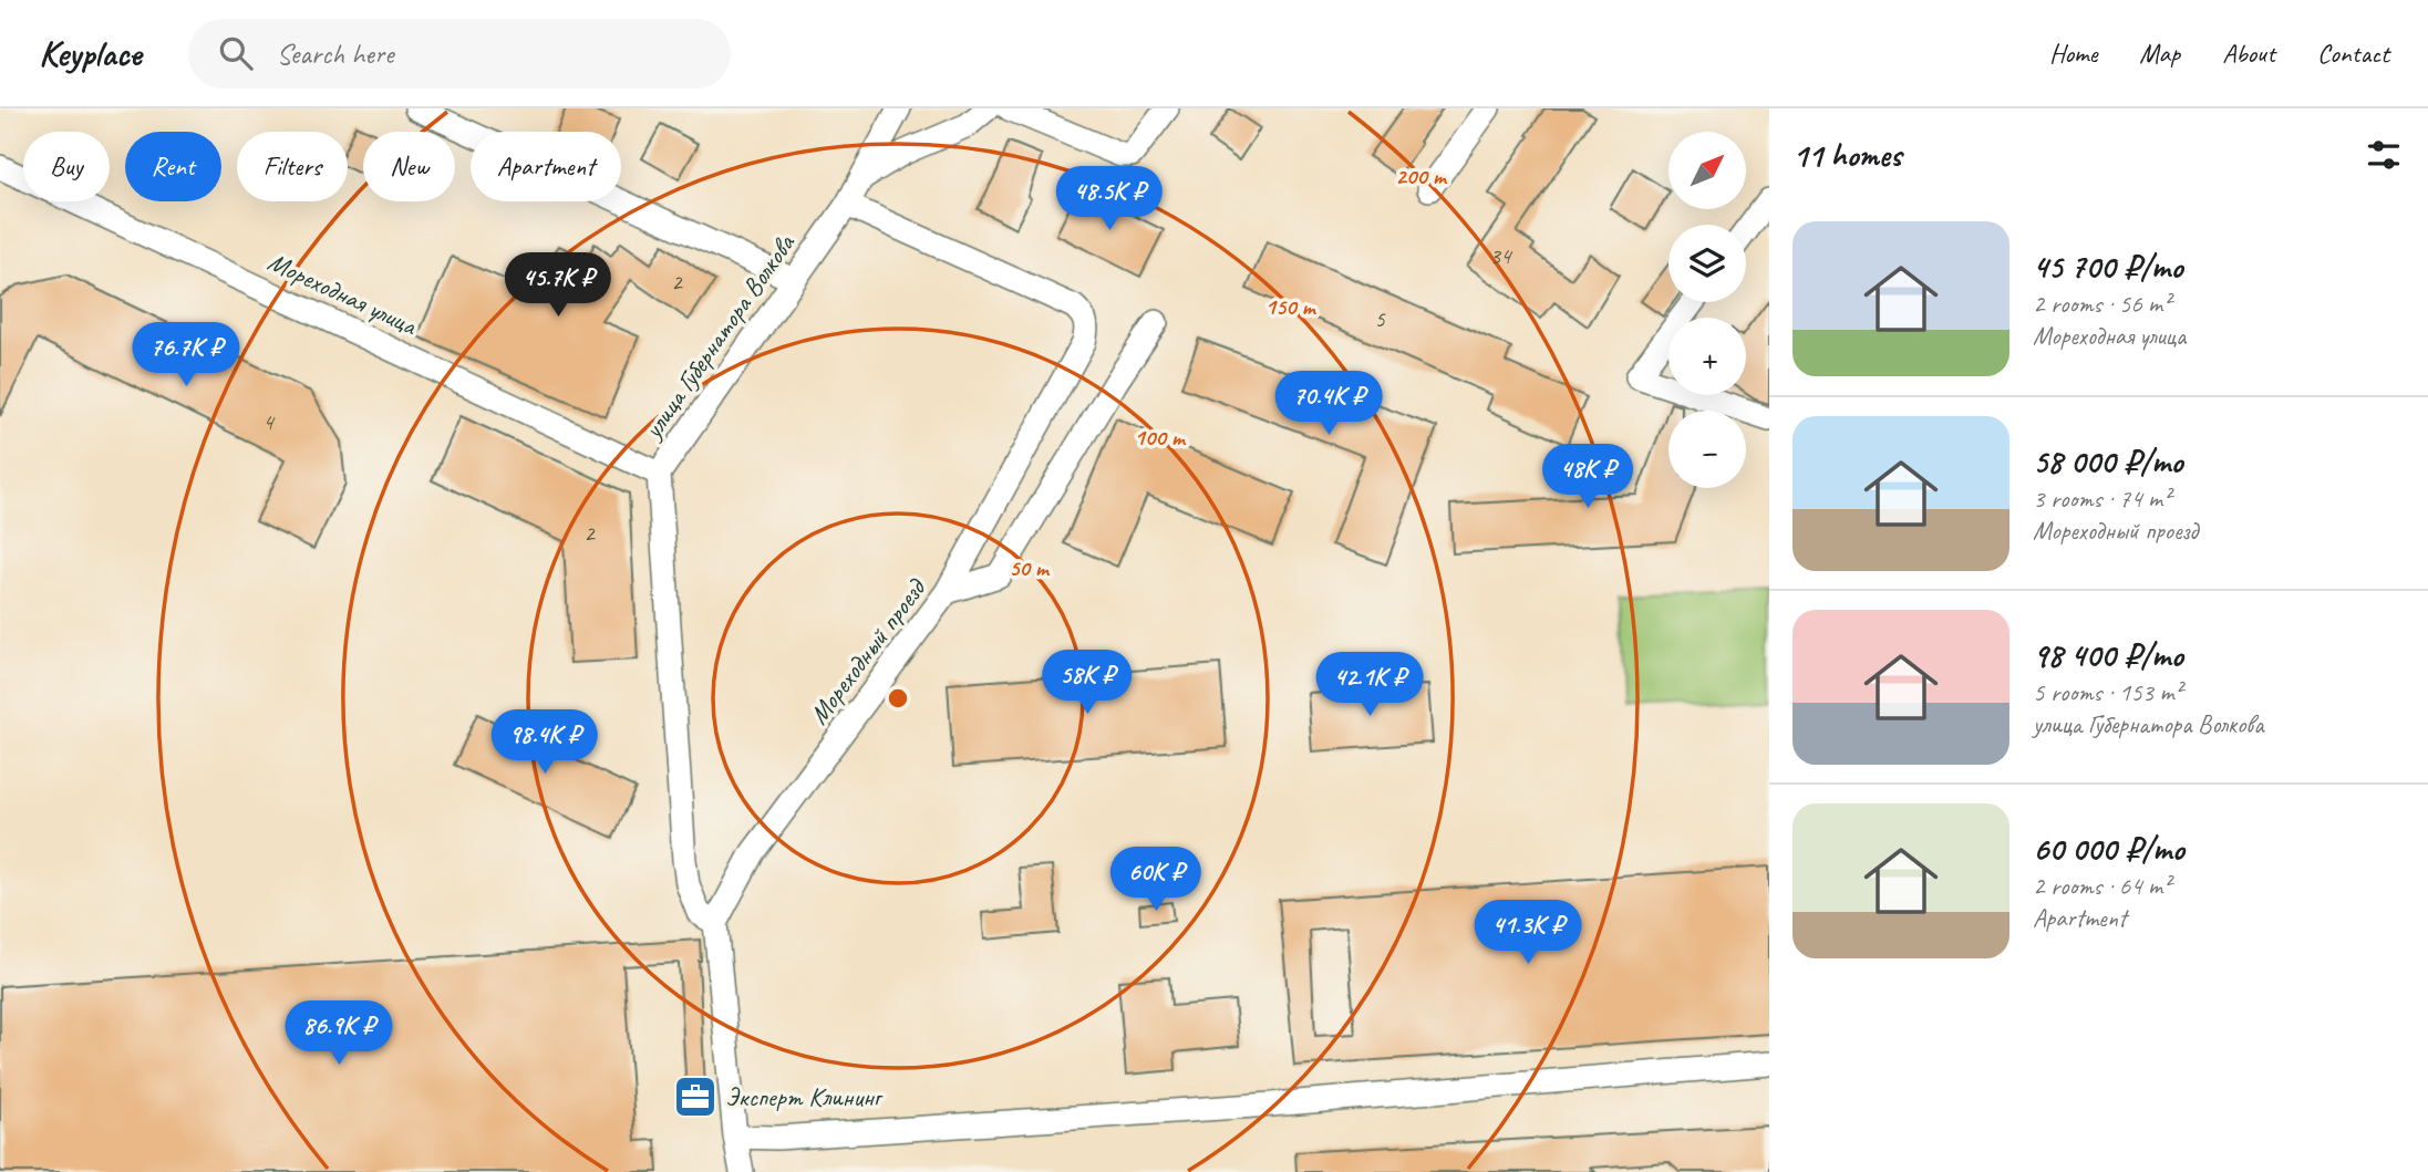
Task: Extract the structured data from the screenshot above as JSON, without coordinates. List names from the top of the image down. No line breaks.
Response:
{"streets":{"street":["Мореходная улица","улица Губернатора Волкова","Мореходный проезд"]},"crossings":[["Мореходная улица","улица Губернатора Волкова"],["улица Губернатора Волкова","Мореходный проезд"]],"places":{"office":["Эксперт Клининг"]},"house_numbers":["34","2","5","4","2"],"north":"top right","page":{"header":"Keyplace","search":"Search here","nav":["Home","Map","About","Contact"],"heading":"11 homes","map_buttons":["+","−"],"chip":["Buy","Rent","Filters","New","Apartment"],"price":["48.5K ₽","45.7K ₽","76.7K ₽","70.4K ₽","48K ₽","58K ₽","42.1K ₽","98.4K ₽","60K ₽","41.3K ₽","86.9K ₽"],"list":[{"name":"45 700 ₽/mo","note":"2 rooms · 56 m² · Мореходная улица"},{"name":"58 000 ₽/mo","note":"3 rooms · 74 m² · Мореходный проезд"},{"name":"98 400 ₽/mo","note":"5 rooms · 153 m² · улица Губернатора Волкова"},{"name":"60 000 ₽/mo","note":"2 rooms · 64 m² · Apartment"}]},"rings":["200 m","150 m","100 m","50 m"]}
